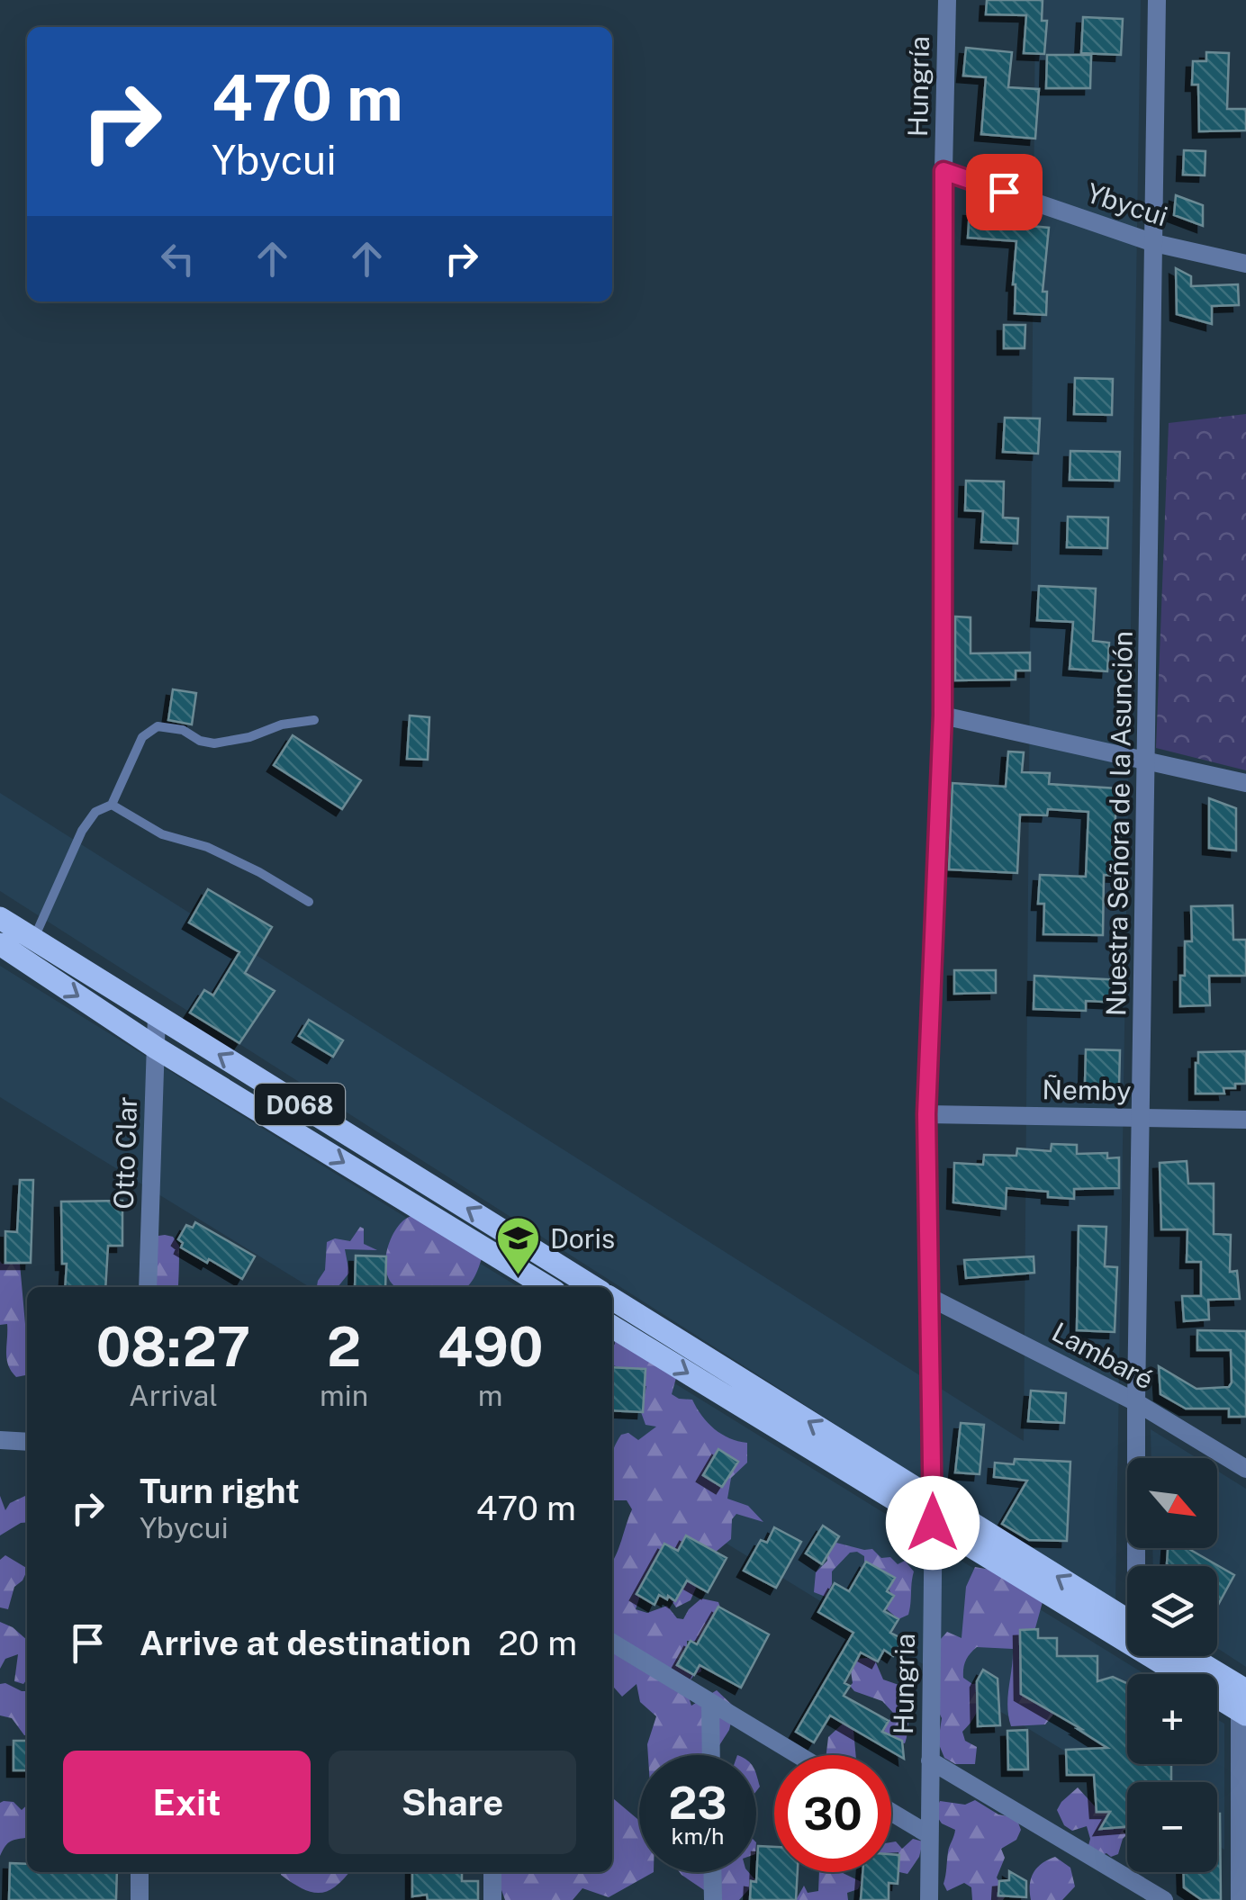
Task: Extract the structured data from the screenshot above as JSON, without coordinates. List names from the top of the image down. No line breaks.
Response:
{"streets":{"main road":["D068"],"street":["Hungría","Ybycui","Nuestra Señora de la Asunción","Ñemby","Otto Clar","Lambaré","Hungria"]},"crossings":[["Hungría","Ybycui"],["Hungría","Ñemby"],["Hungría","Lambaré"],["Hungría","Hungria"],["Ybycui","Nuestra Señora de la Asunción"],["Nuestra Señora de la Asunción","Ñemby"],["Nuestra Señora de la Asunción","Lambaré"],["D068","Otto Clar"]],"places":{"school or university":["Doris"]},"north":"bottom right","page":{"turn":["470 m","Ybycui"],"eta":["08:27","Arrival","2","min","490","m"],"list":[{"name":"Turn right","note":"Ybycui","value":"470 m"},{"name":"Arrive at destination","value":"20 m"}],"map_buttons":["+","−"],"buttons":["Exit","Share"],"speed":"23 km/h","limit":"30"}}
